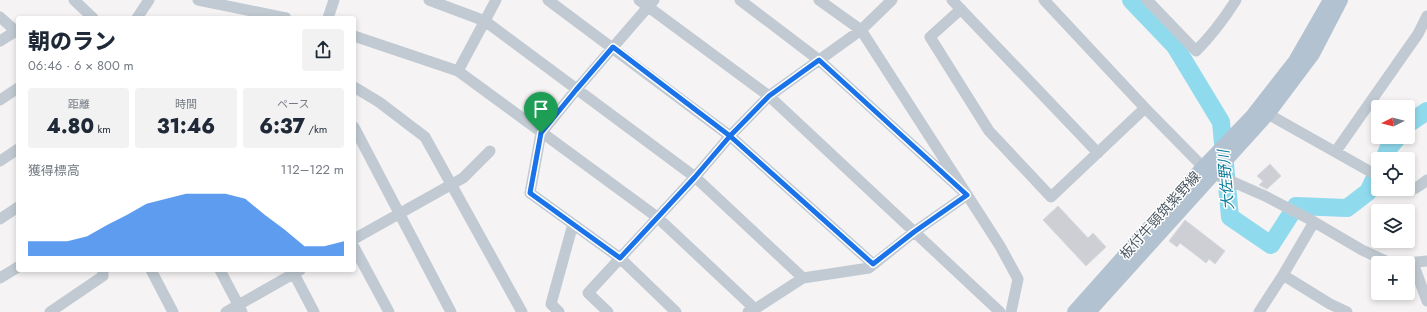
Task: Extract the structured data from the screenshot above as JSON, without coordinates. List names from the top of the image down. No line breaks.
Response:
{"streets":{"main road":["板付牛頸筑紫野線"]},"water":["大佐野川"],"north":"left","page":{"heading":["朝のラン","06:46 · 6 × 800 m"],"stats":[["距離","4.80 km"],["時間","31:46"],["ペース","6:37 /km"]],"map_buttons":"+","chart":["獲得標高","112–122 m"]}}
